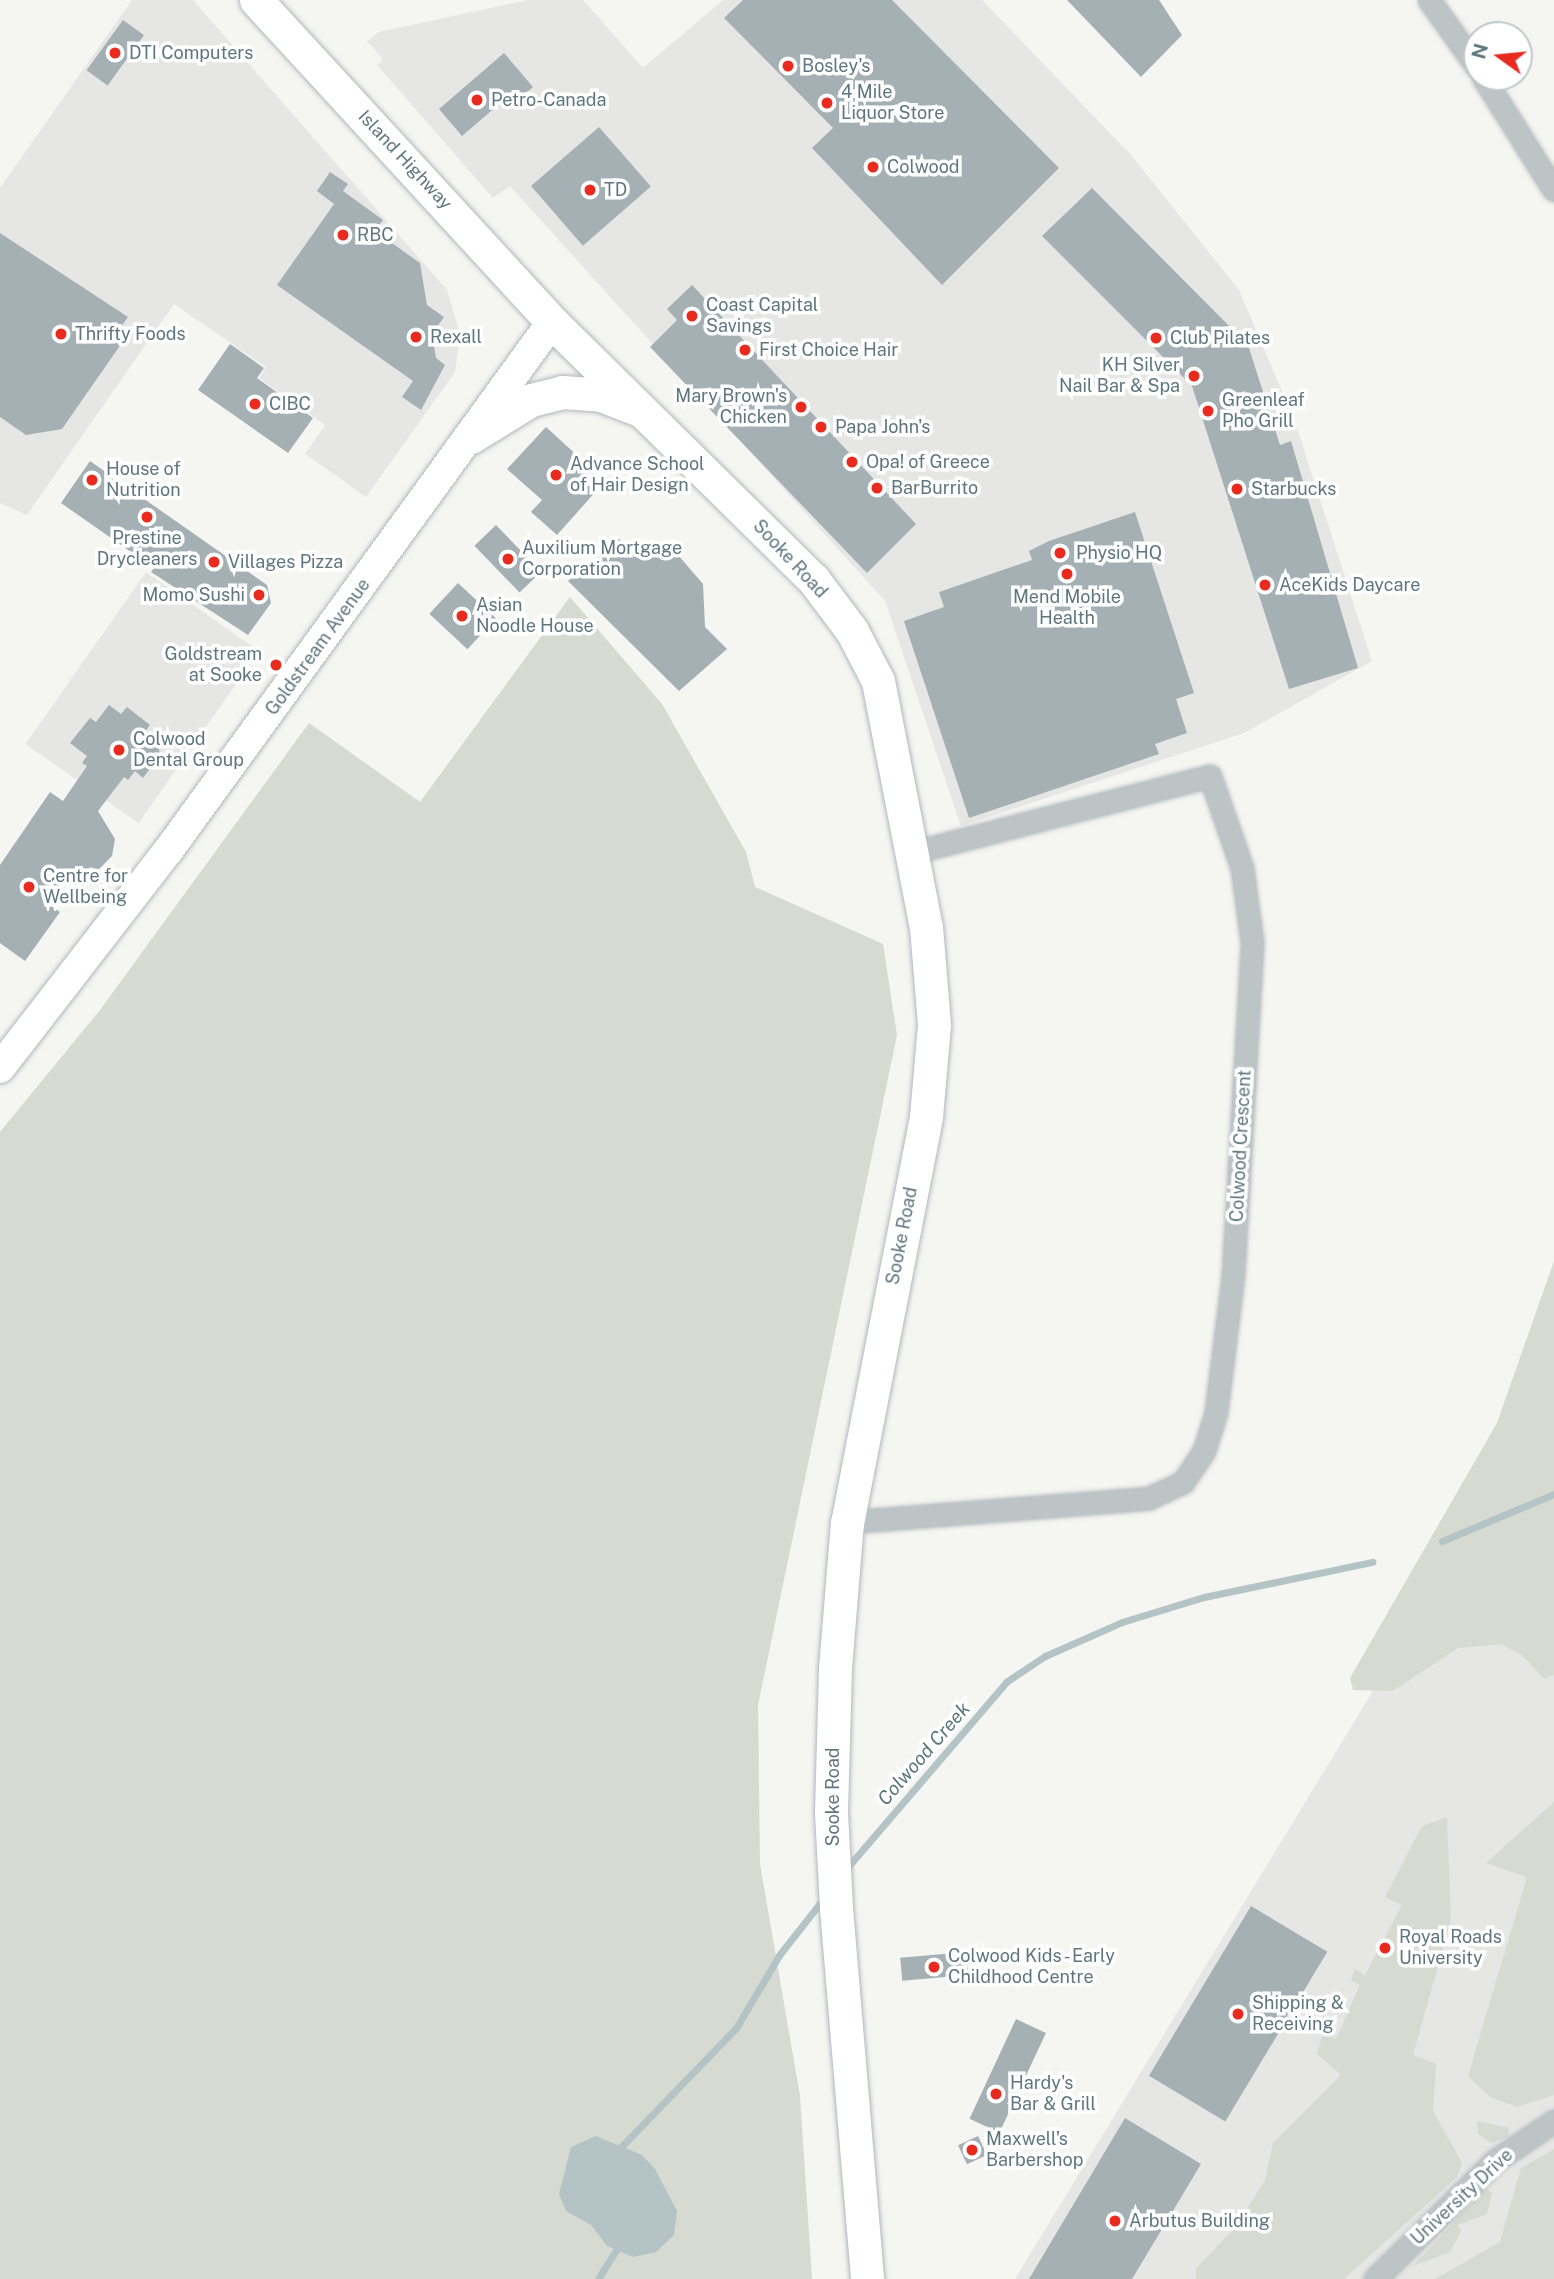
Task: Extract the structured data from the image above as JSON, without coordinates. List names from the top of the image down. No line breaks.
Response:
{"streets":{"main road":["Island Highway","Sooke Road"],"street":["Goldstream Avenue","Colwood Crescent","University Drive"]},"crossings":[["Island Highway","Sooke Road"],["Island Highway","Goldstream Avenue"],["Sooke Road","Goldstream Avenue"],["Sooke Road","Colwood Crescent"]],"water":["Colwood Creek"],"places":["DTI Computers","Bosley's","Petro-Canada","4 Mile Liquor Store","Colwood","TD","RBC","Coast Capital Savings","Thrifty Foods","Rexall","Club Pilates","First Choice Hair","KH Silver Nail Bar & Spa","CIBC","Mary Brown's Chicken","Greenleaf Pho Grill","Papa John's","Opa! of Greece","Advance School of Hair Design","House of Nutrition","BarBurrito","Starbucks","Prestine Drycleaners","Physio HQ","Auxilium Mortgage Corporation","Villages Pizza","Mend Mobile Health","AceKids Daycare","Momo Sushi","Asian Noodle House","Goldstream at Sooke","Colwood Dental Group","Centre for Wellbeing","Royal Roads University","Colwood Kids - Early Childhood Centre","Shipping & Receiving","Hardy's Bar & Grill","Maxwell's Barbershop","Arbutus Building"],"north":"left"}
